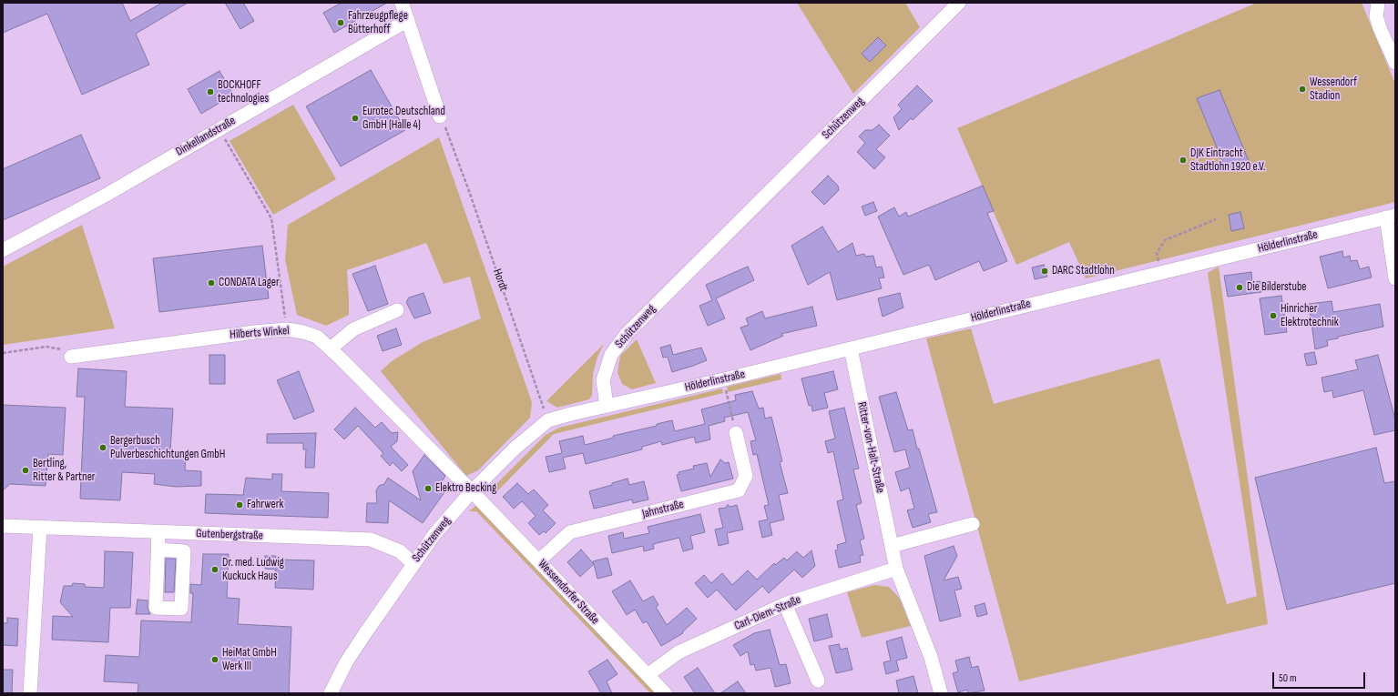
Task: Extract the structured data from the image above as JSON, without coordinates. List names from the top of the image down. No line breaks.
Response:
{"streets":{"street":["Schützenweg","Dinkellandstraße","Hölderlinstraße","Hilberts Winkel","Ritter-von-Halt-Straße","Jahnstraße","Gutenbergstraße","Wessendorfer Straße","Carl-Diem-Straße"],"path":["Hordt"]},"crossings":[["Schützenweg","Hölderlinstraße"],["Schützenweg","Hordt"],["Schützenweg","Hilberts Winkel"],["Schützenweg","Gutenbergstraße"],["Schützenweg","Wessendorfer Straße"],["Hölderlinstraße","Ritter-von-Halt-Straße"],["Hilberts Winkel","Wessendorfer Straße"],["Ritter-von-Halt-Straße","Carl-Diem-Straße"],["Jahnstraße","Wessendorfer Straße"],["Wessendorfer Straße","Carl-Diem-Straße"]],"places":["Fahrzeugpflege Bütterhoff","Wessendorf Stadion","BOCKHOFF technologies","Eurotec Deutschland GmbH (Halle 4)","DJK Eintracht Stadtlohn 1920 e.V.","DARC Stadtlohn","CONDATA Lager","Die Bilderstube","Hinricher Elektrotechnik","Bergerbusch Pulverbeschichtungen GmbH","Bertling, Ritter & Partner","Elektro Becking","Fahrwerk","Dr. med. Ludwig Kuckuck Haus","HeiMat GmbH Werk III"],"scale_bar":"50 m"}
